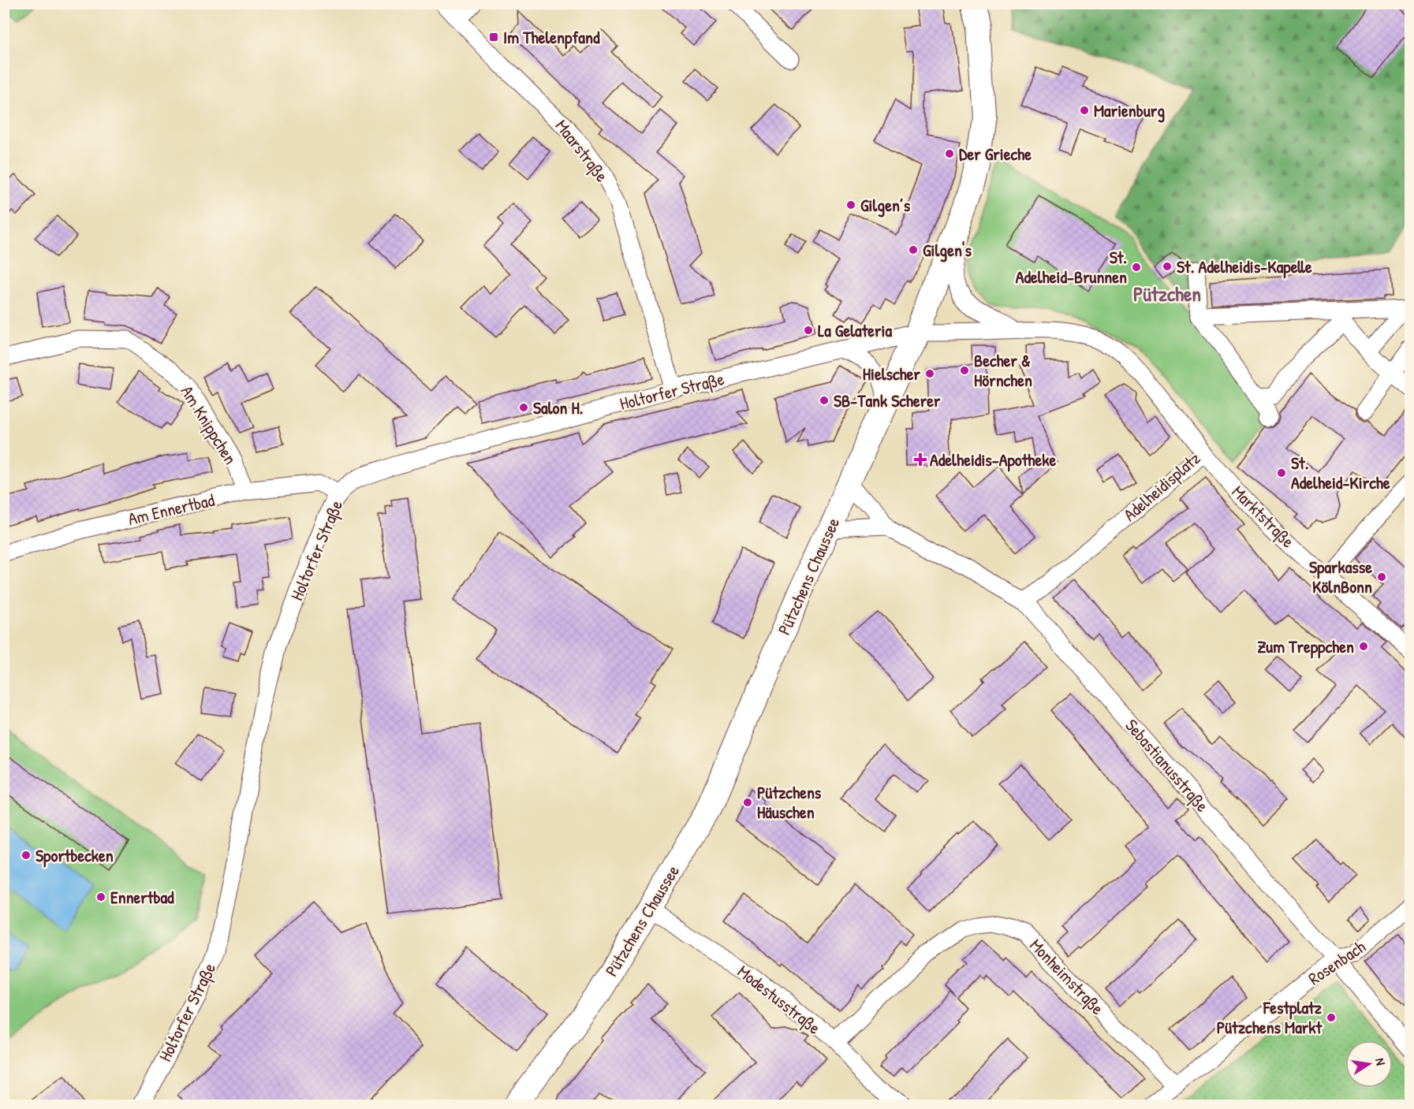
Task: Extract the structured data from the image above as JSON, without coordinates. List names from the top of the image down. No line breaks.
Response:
{"streets":{"street":["Maarstraße","Holtorfer Straße","Am Knippchen","Adelheidisplatz","Am Ennertbad","Marktstraße","Pützchens Chaussee","Sebastianusstraße","Rosenbach","Monheimstraße","Modestusstraße"]},"crossings":[["Maarstraße","Holtorfer Straße"],["Holtorfer Straße","Adelheidisplatz"],["Holtorfer Straße","Am Ennertbad"],["Holtorfer Straße","Pützchens Chaussee"],["Am Knippchen","Am Ennertbad"],["Adelheidisplatz","Marktstraße"],["Adelheidisplatz","Pützchens Chaussee"],["Adelheidisplatz","Sebastianusstraße"],["Pützchens Chaussee","Sebastianusstraße"],["Pützchens Chaussee","Modestusstraße"],["Sebastianusstraße","Rosenbach"],["Rosenbach","Monheimstraße"],["Monheimstraße","Modestusstraße"]],"districts":["Pützchen"],"places":{"transit":["Im Thelenpfand"],"other":["Marienburg","Der Grieche","Gilgen’s","Gilgen's","St. Adelheidis-Kapelle","St. Adelheid-Brunnen","La Gelateria","Becher & Hörnchen","Hielscher","SB-Tank Scherer","Salon H.","St. Adelheid-Kirche","Sparkasse KölnBonn","Zum Treppchen","Pützchens Häuschen","Sportbecken","Ennertbad","Festplatz Pützchens Markt"],"health":["Adelheidis-Apotheke"]},"north":"right"}
